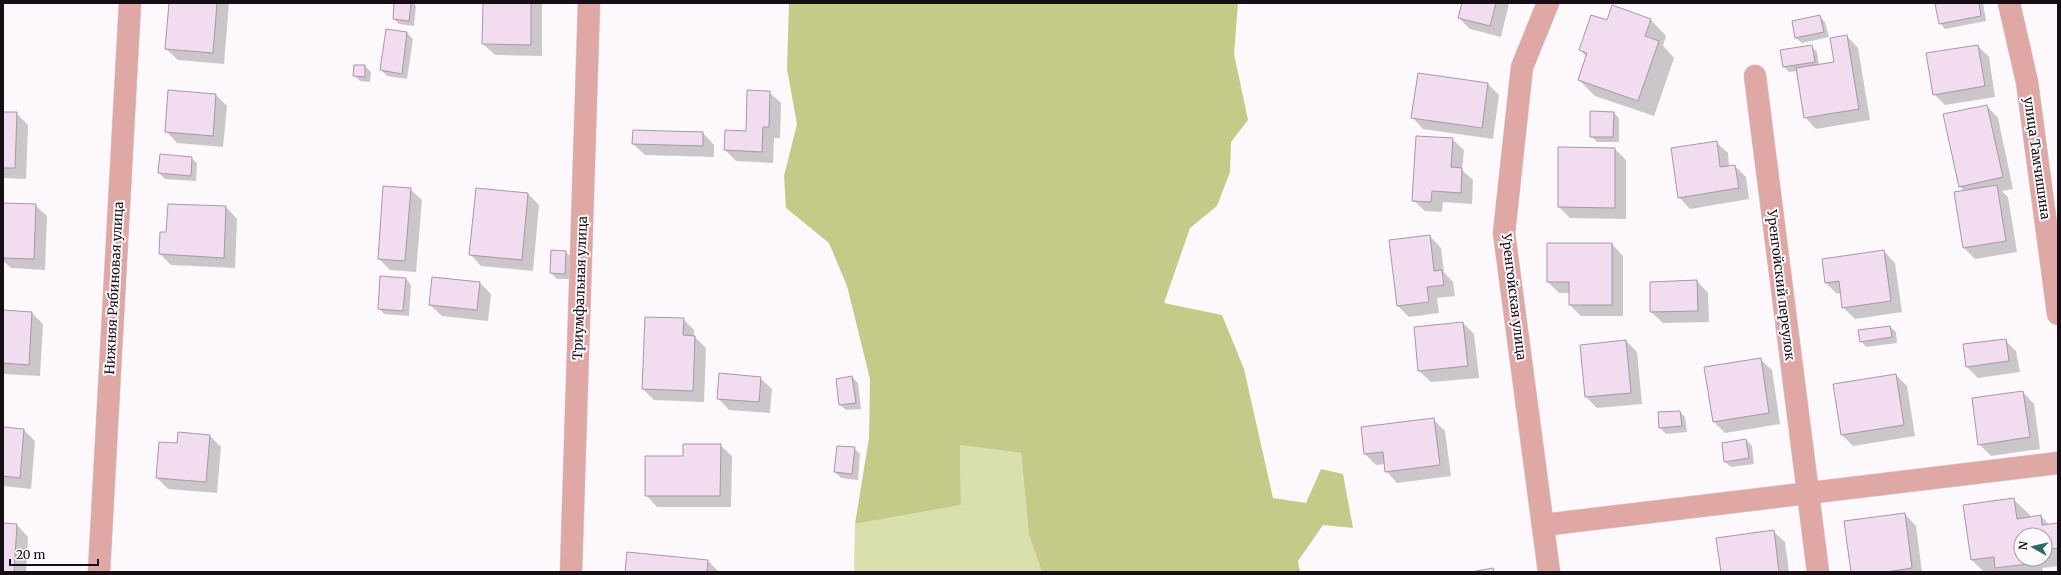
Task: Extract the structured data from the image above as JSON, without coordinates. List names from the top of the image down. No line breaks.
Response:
{"streets":{"street":["улица Тамчишина","Уренгойский переулок","Нижняя Рябиновая улица","Триумфальная улица","Уренгойская улица"]},"scale_bar":"20 m","north":"left"}
